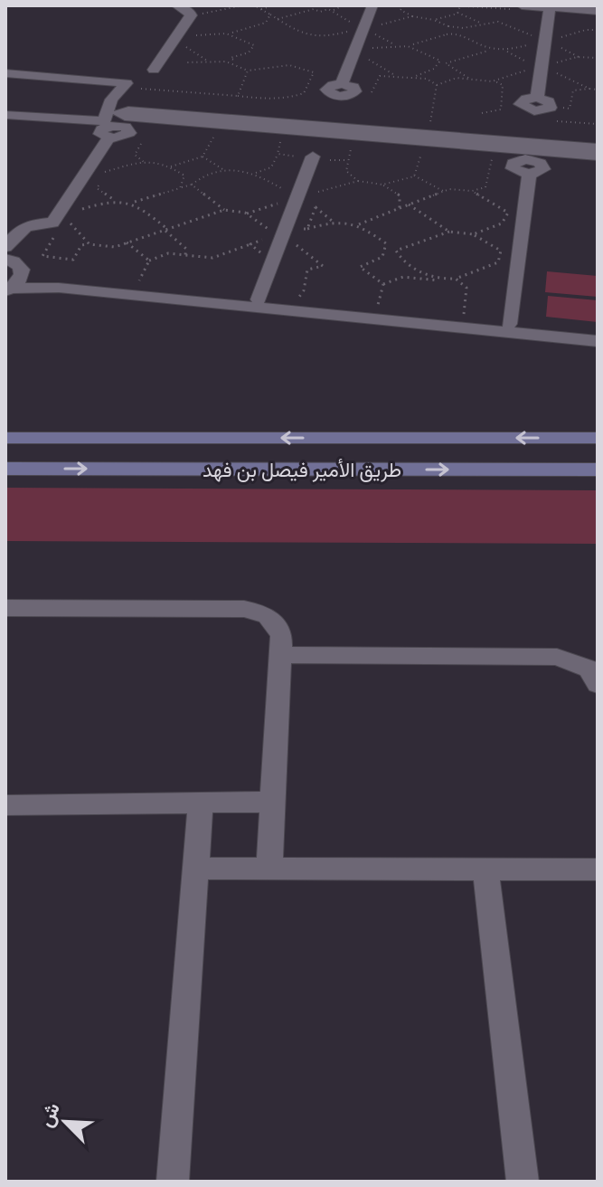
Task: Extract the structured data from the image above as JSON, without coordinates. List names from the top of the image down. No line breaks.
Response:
{"streets":{"main road":["طريق الأمير فيصل بن فهد"]},"north":"top left"}
